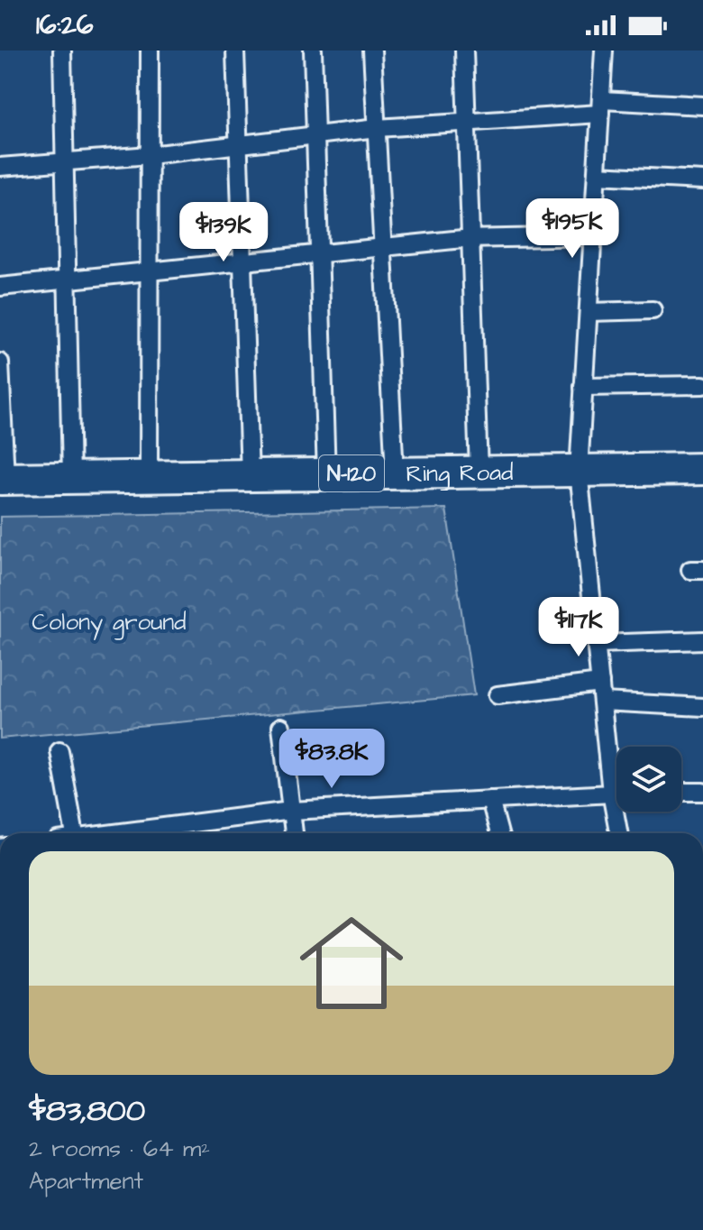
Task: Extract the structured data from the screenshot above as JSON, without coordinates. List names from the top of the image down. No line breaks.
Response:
{"streets":{"highway":["Ring Road","N-120"]},"parks":["Colony ground"],"page":{"status":"16:26","price":["$195K","$139K","$117K","$83.8K"],"list":[{"name":"$83,800","note":"2 rooms · 64 m² · Apartment"}]}}
